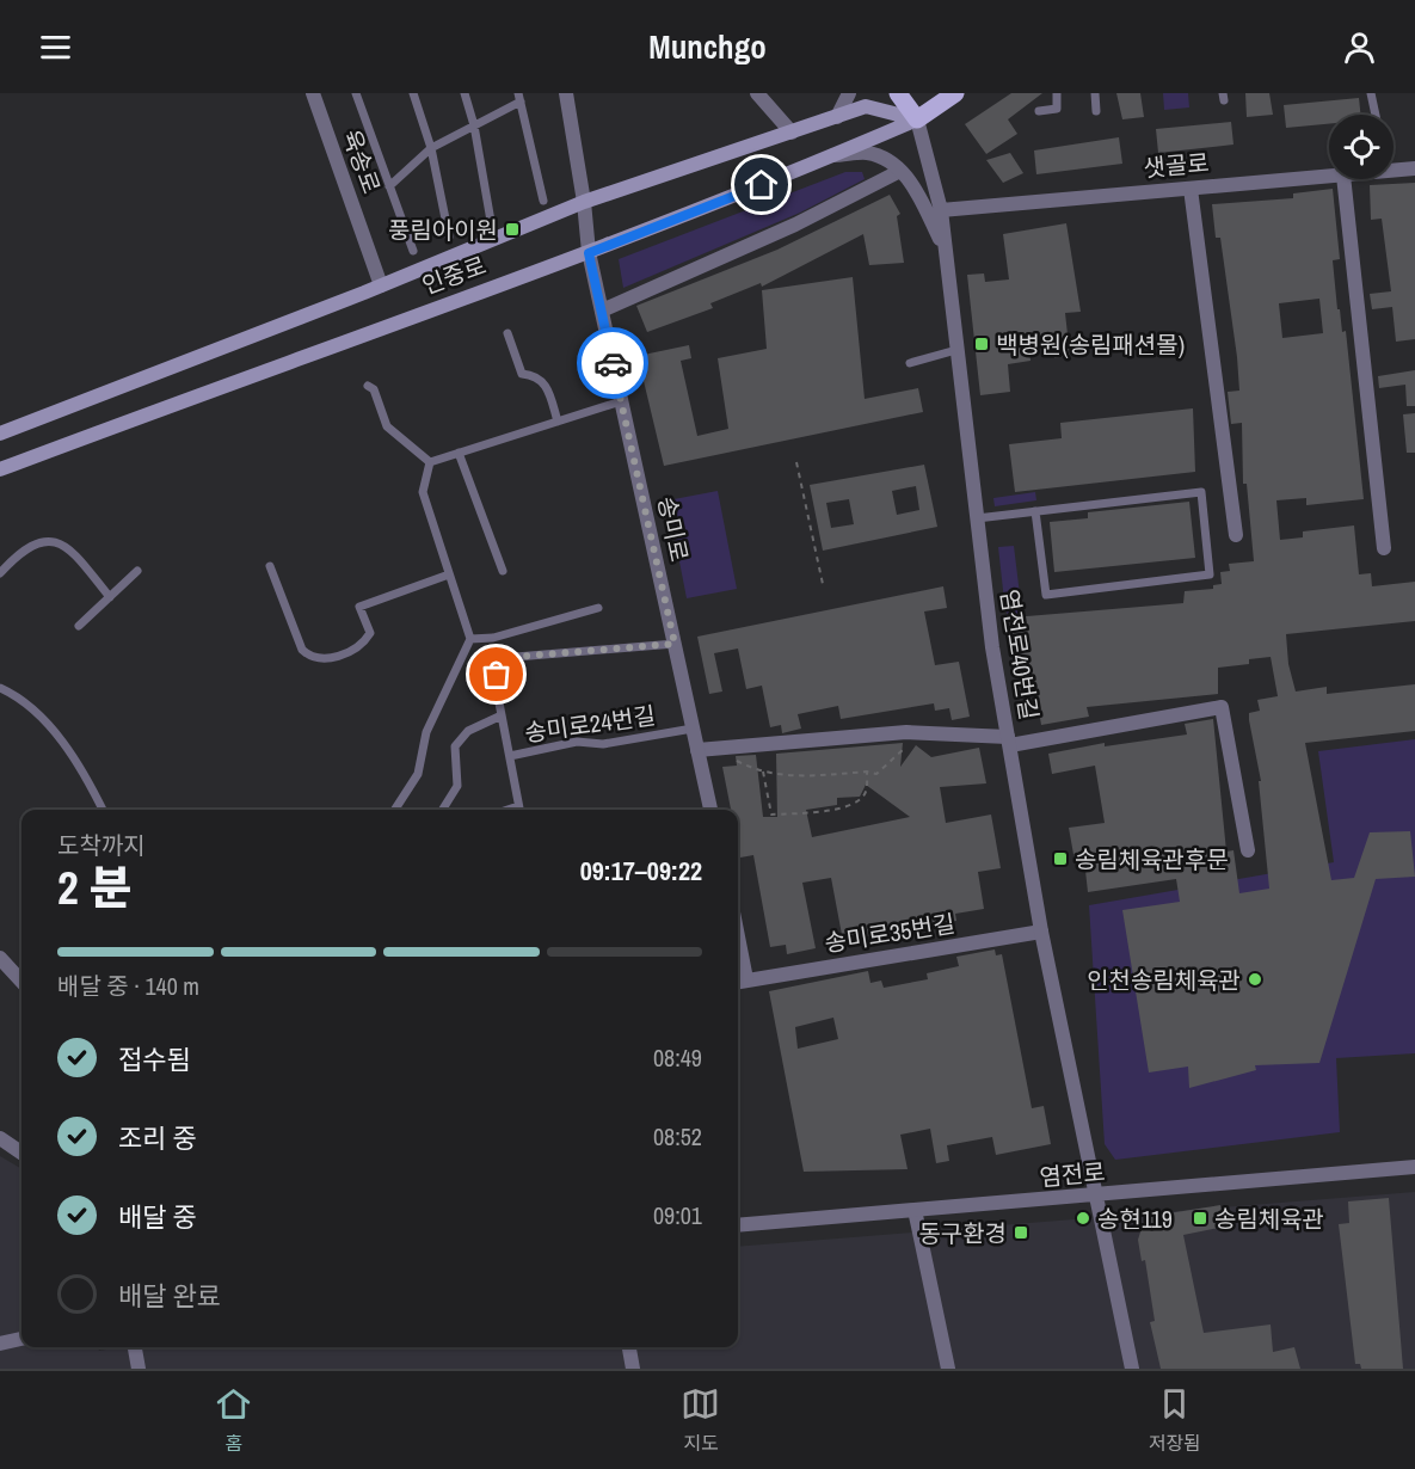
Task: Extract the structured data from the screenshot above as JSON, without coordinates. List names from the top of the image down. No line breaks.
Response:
{"streets":{"main road":["인중로"],"street":["육송로","샛골로","송미로","염전로40번길","송미로35번길","염전로"],"lane":["송미로24번길"]},"crossings":[["샛골로","염전로40번길"],["인중로","송미로"],["인중로","염전로40번길"],["송미로","송미로24번길"],["염전로40번길","송미로35번길"],["염전로40번길","염전로"]],"places":{"transit":["풍림아이원","백병원(송림패션몰)","송림체육관후문","송림체육관","동구환경"],"other":["인천송림체육관","송현119"]},"page":{"header":"Munchgo","heading":["2 분","도착까지","09:17–09:22"],"bar":"배달 중 · 140 m","list":[["접수됨","08:49"],["조리 중","08:52"],["배달 중","09:01"],"배달 완료"],"tabs":["홈","지도","저장됨"]}}
